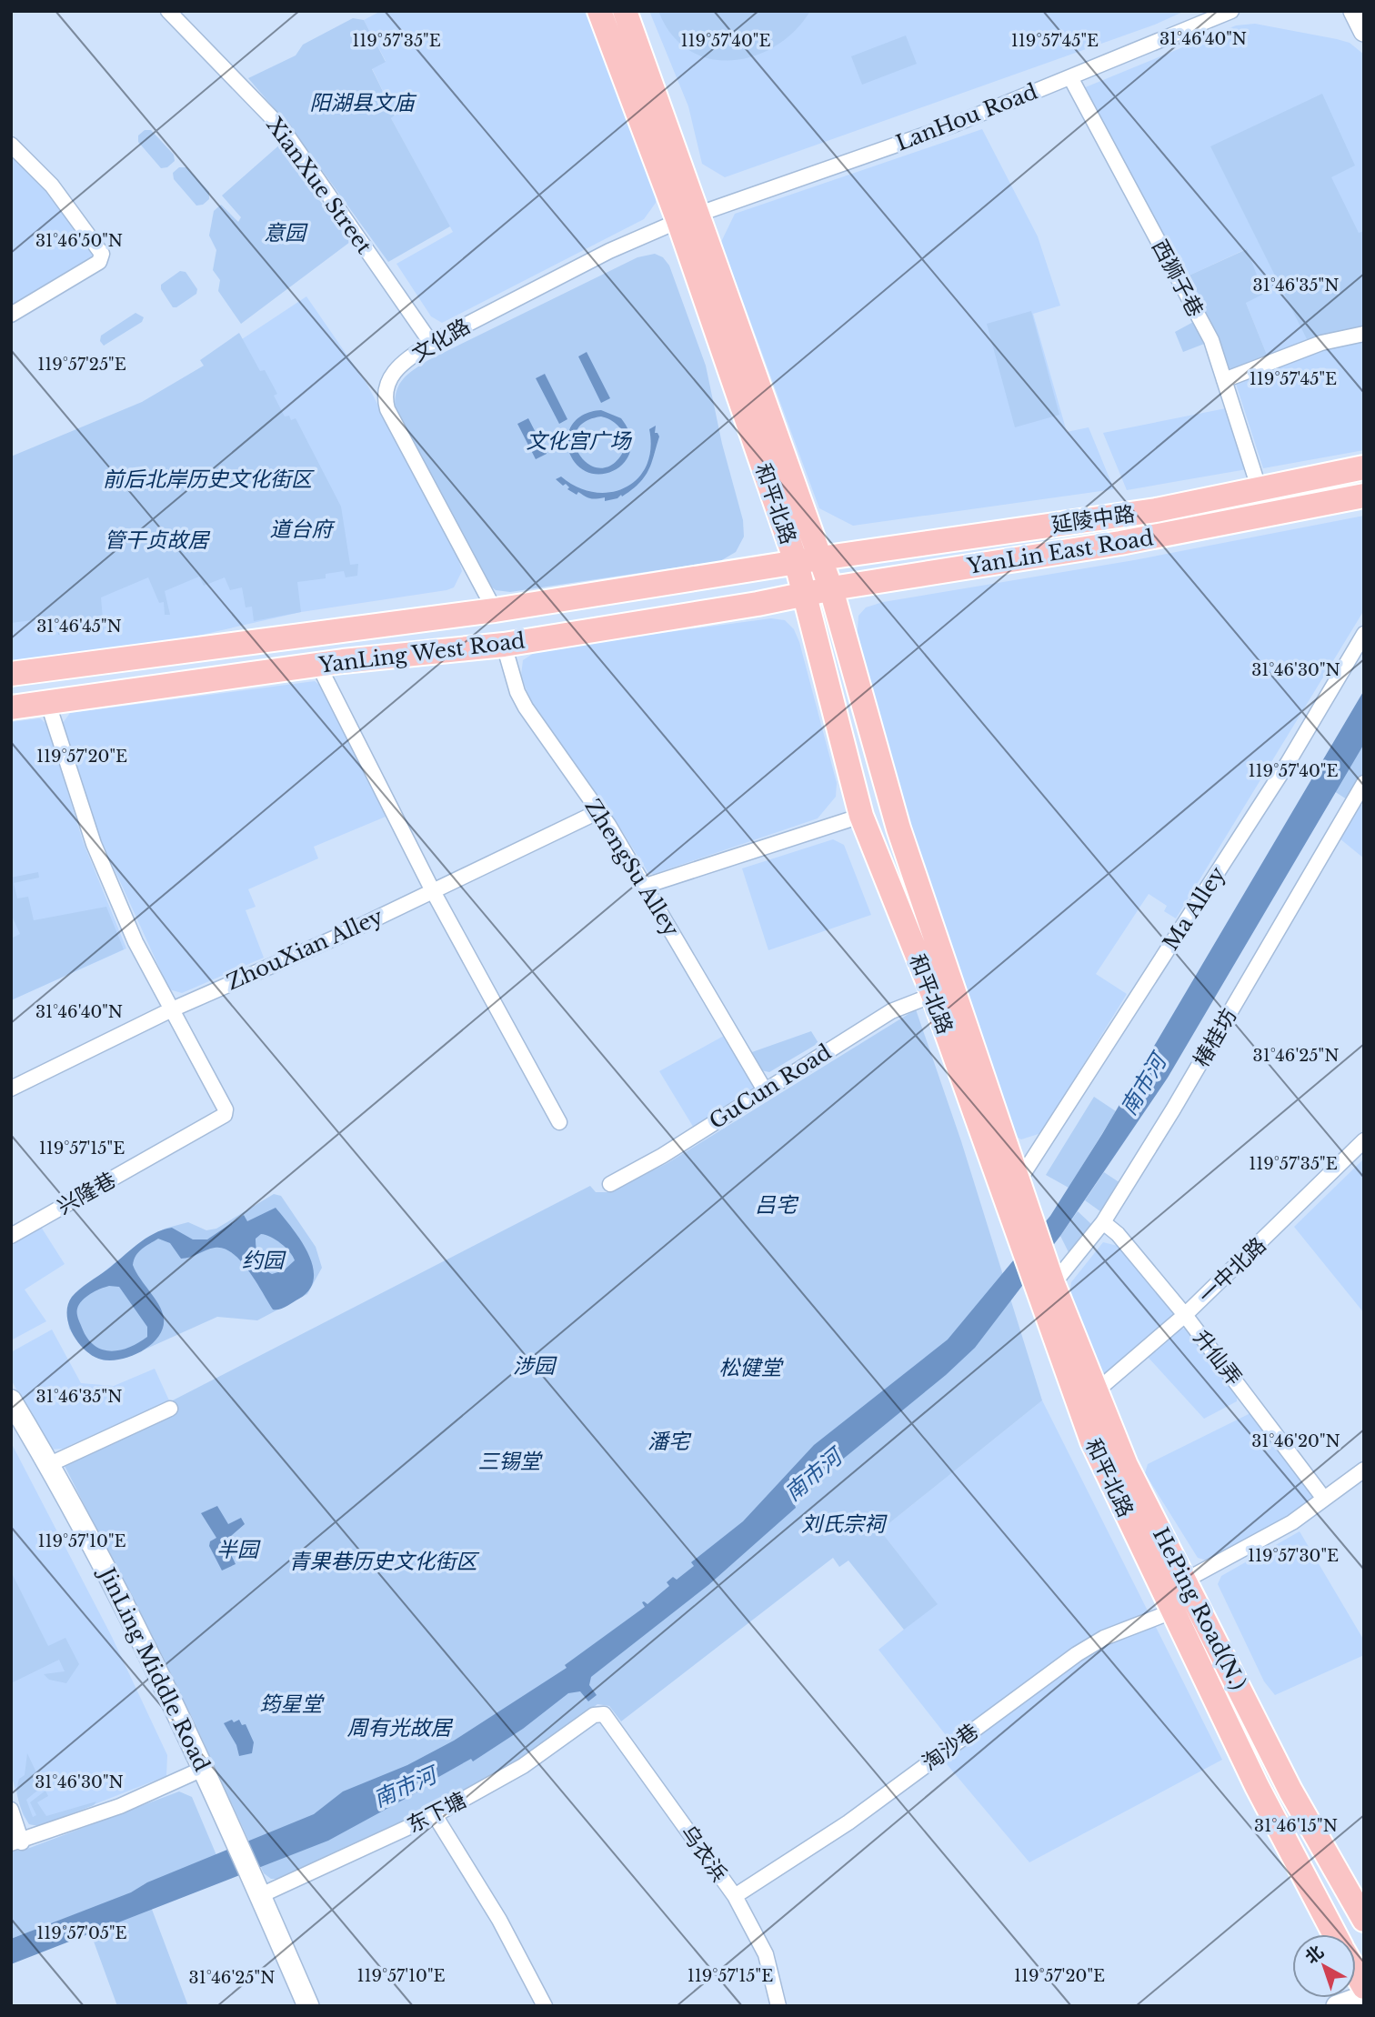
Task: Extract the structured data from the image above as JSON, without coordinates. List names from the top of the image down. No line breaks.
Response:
{"streets":{"main road":["和平北路","延陵中路","YanLin East Road","YanLing West Road","HePing Road(N.)","JinLing Middle Road"],"street":["LanHou Road","XianXue Street","西狮子巷","文化路","ZhengSu Alley","Ma Alley","ZhouXian Alley","椿桂坊","GuCun Road","兴隆巷","一中北路","升仙弄","淘沙巷","东下塘","乌衣浜"]},"crossings":[["LanHou Road","西狮子巷"],["LanHou Road","文化路"],["LanHou Road","和平北路"],["XianXue Street","文化路"],["西狮子巷","延陵中路"],["文化路","和平北路"],["文化路","YanLing West Road"],["和平北路","延陵中路"],["和平北路","YanLin East Road"],["和平北路","YanLing West Road"],["和平北路","Ma Alley"],["和平北路","椿桂坊"],["和平北路","GuCun Road"],["和平北路","HePing Road(N.)"],["和平北路","淘沙巷"],["延陵中路","YanLing West Road"],["YanLin East Road","YanLing West Road"],["YanLing West Road","ZhengSu Alley"],["ZhengSu Alley","ZhouXian Alley"],["ZhengSu Alley","GuCun Road"],["Ma Alley","HePing Road(N.)"],["ZhouXian Alley","兴隆巷"],["椿桂坊","升仙弄"],["椿桂坊","HePing Road(N.)"],["一中北路","升仙弄"],["一中北路","HePing Road(N.)"],["JinLing Middle Road","东下塘"],["淘沙巷","乌衣浜"],["东下塘","乌衣浜"]],"water":["南市河"],"parks":["阳湖县文庙","意园","文化宫广场","前后北岸历史文化街区","道台府","管干贞故居","吕宅","约园","涉园","松健堂","潘宅","三锡堂","刘氏宗祠","半园","青果巷历史文化街区","筠星堂","周有光故居"],"north":"top left","coordinates":["31°46'40\"N","119°57'40\"E","119°57'35\"E","119°57'45\"E","31°46'50\"N","31°46'35\"N","119°57'25\"E","31°46'45\"N","31°46'30\"N","119°57'20\"E","31°46'25\"N","119°57'15\"E","31°46'20\"N","119°57'10\"E","119°57'30\"E","31°46'15\"N","119°57'05\"E"]}
